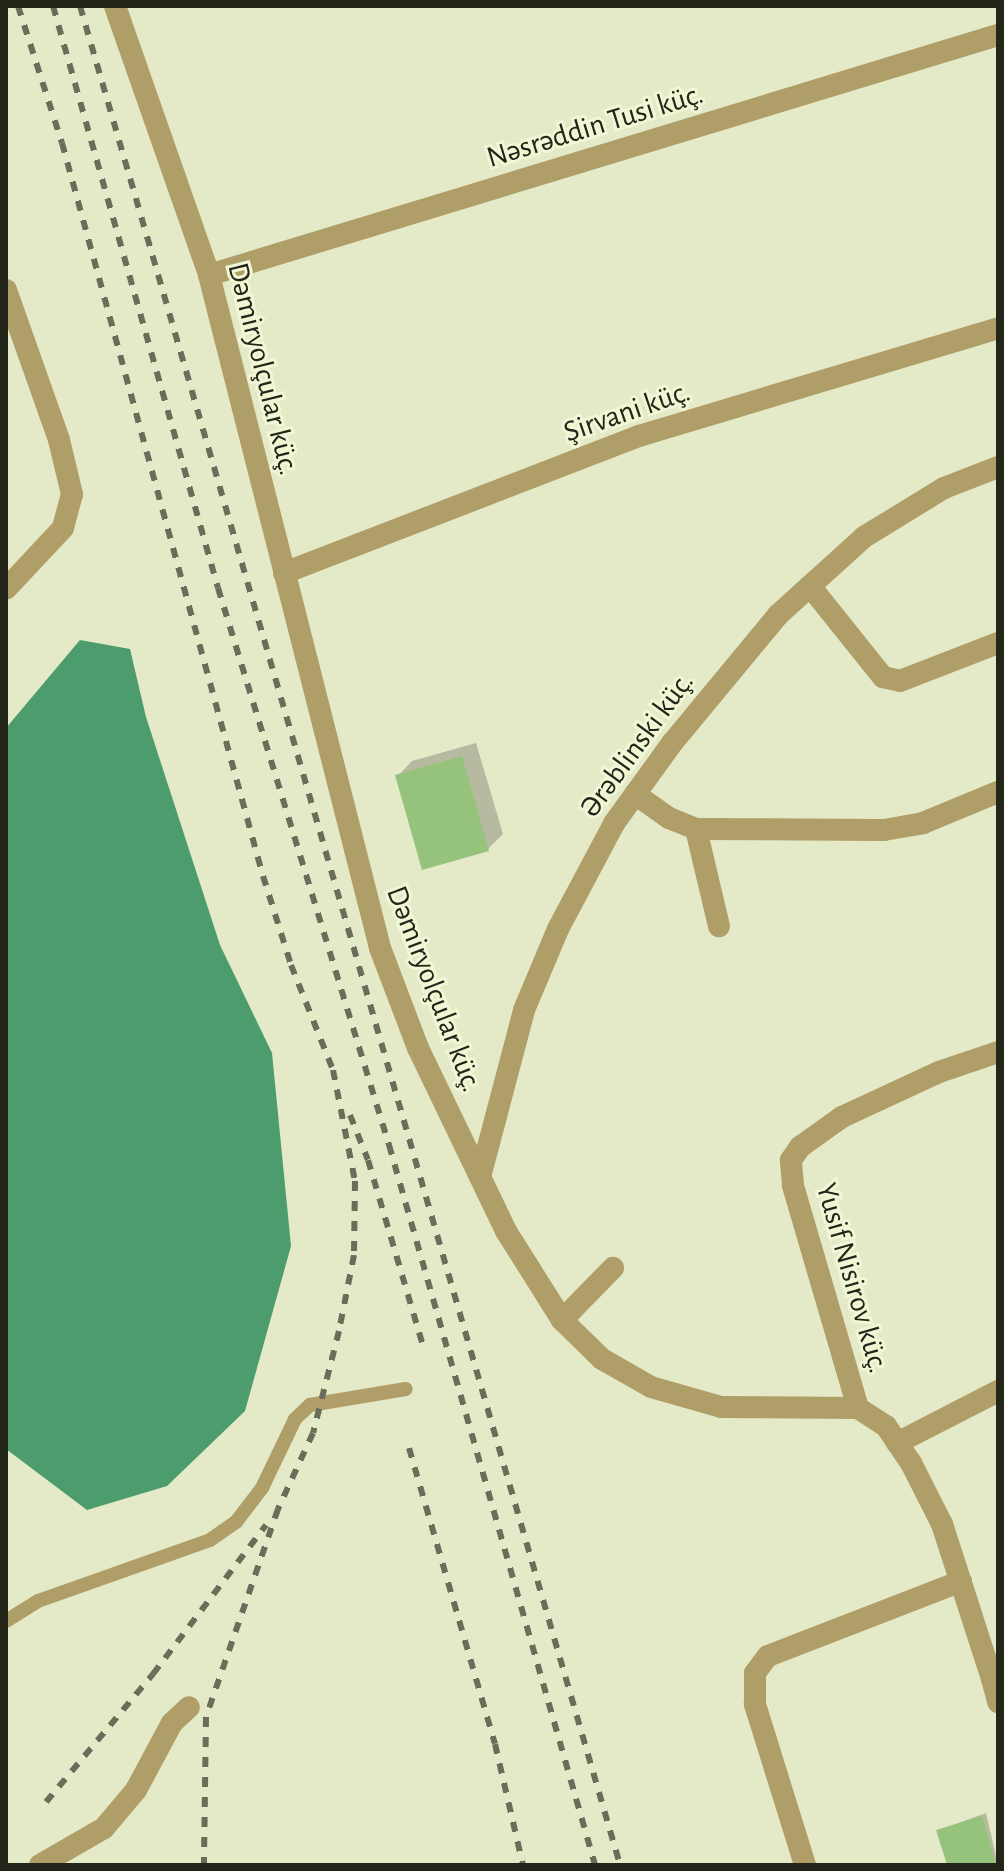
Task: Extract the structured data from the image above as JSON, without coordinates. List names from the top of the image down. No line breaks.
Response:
{"streets":{"street":["Nəsrəddin Tusi küç.","Dəmiryolçular küç.","Şirvani küç.","Ərəblinski küç.","Yusif Nisirov küç."]},"crossings":[["Nəsrəddin Tusi küç.","Dəmiryolçular küç."],["Dəmiryolçular küç.","Şirvani küç."],["Dəmiryolçular küç.","Ərəblinski küç."],["Dəmiryolçular küç.","Yusif Nisirov küç."]]}
